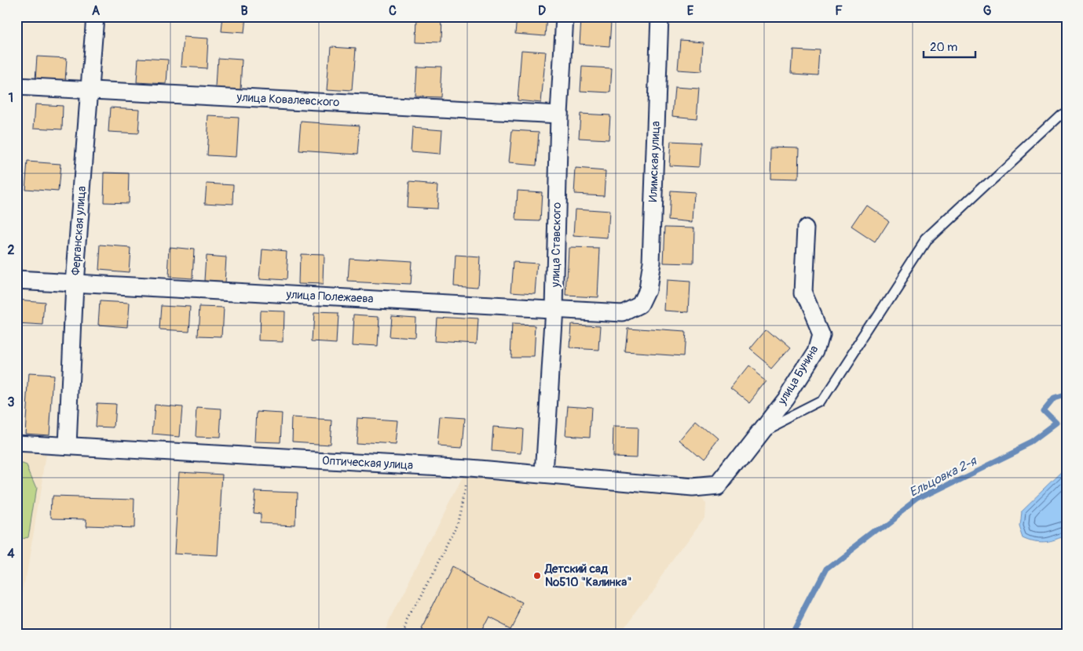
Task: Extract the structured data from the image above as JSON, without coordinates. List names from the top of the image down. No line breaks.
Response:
{"streets":{"street":["улица Ковалевского","Илимская улица","Ферганская улица","улица Ставского","улица Полежаева","улица Бунина","Оптическая улица"]},"crossings":[["улица Ковалевского","Ферганская улица"],["улица Ковалевского","улица Ставского"],["Илимская улица","улица Полежаева"],["Ферганская улица","улица Полежаева"],["Ферганская улица","Оптическая улица"],["улица Ставского","улица Полежаева"],["улица Ставского","Оптическая улица"],["улица Бунина","Оптическая улица"]],"water":["Ельцовка 2-я"],"places":["Детский сад №510 \"Калинка\""],"scale_bar":"20 m","grid":{"columns":["A","B","C","D","E","F","G"],"rows":["1","2","3","4"]}}
